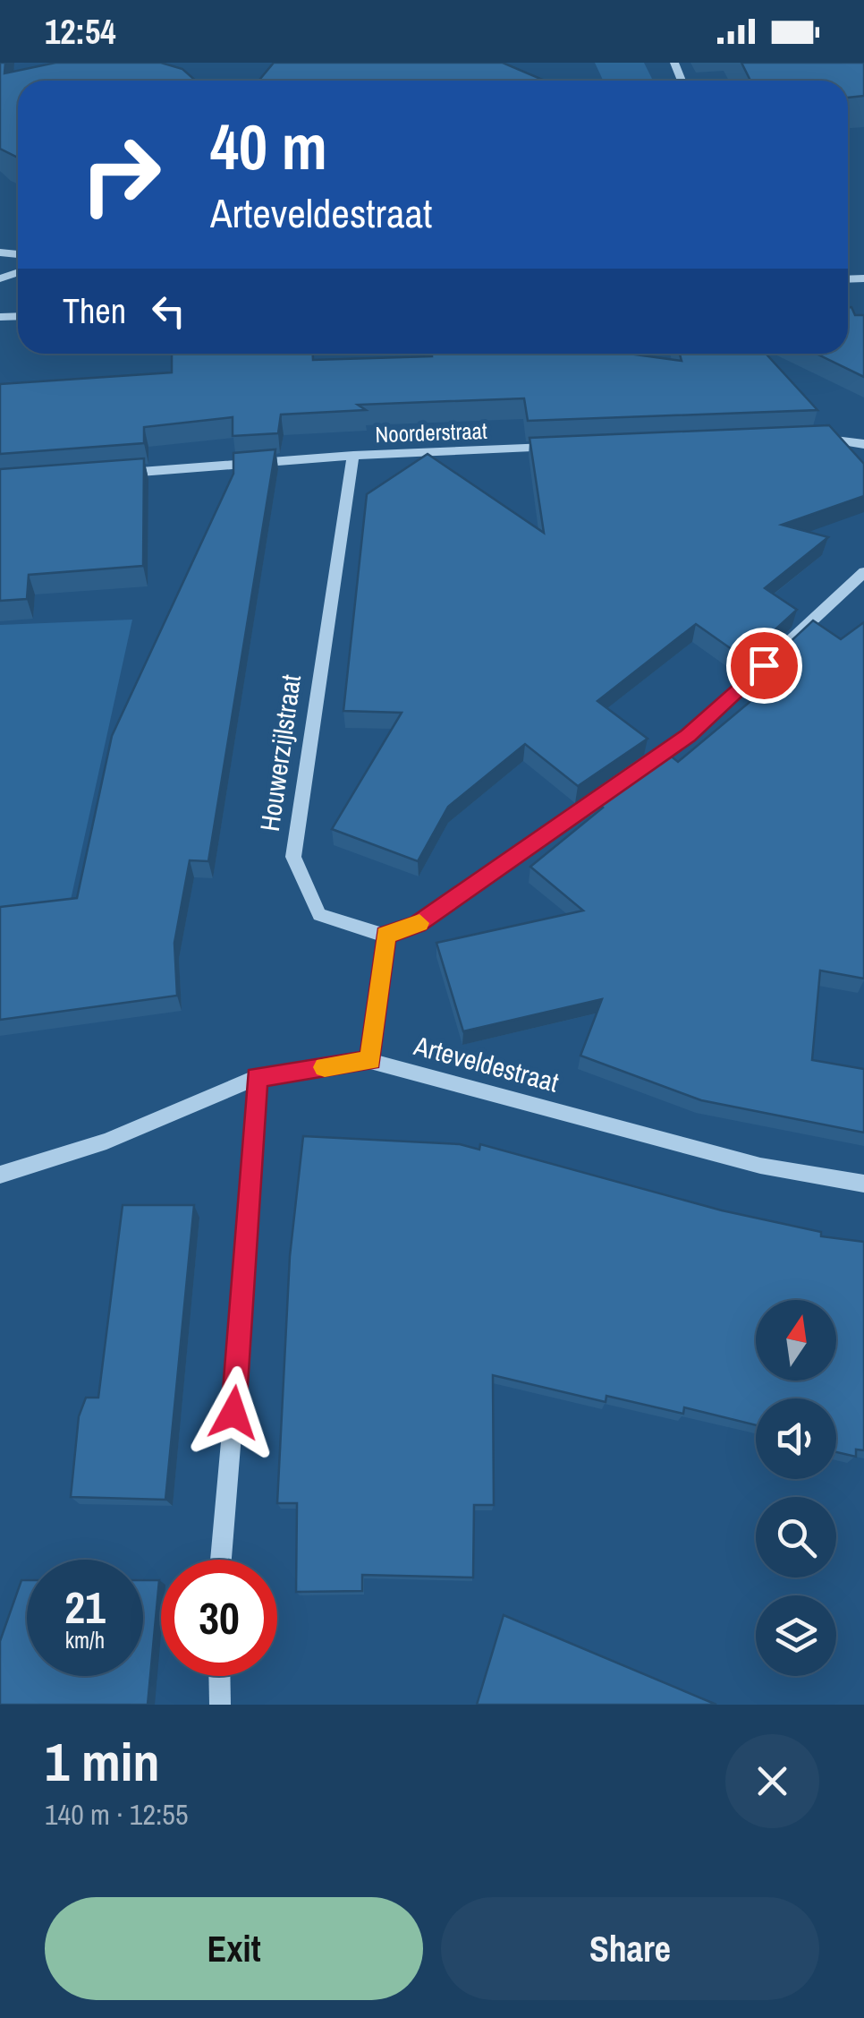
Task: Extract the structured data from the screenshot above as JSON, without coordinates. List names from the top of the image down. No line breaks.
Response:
{"streets":{"street":["Noorderstraat","Houwerzijlstraat","Arteveldestraat"]},"crossings":[["Noorderstraat","Houwerzijlstraat"]],"north":"top","page":{"status":"12:54","turn":["40 m","Arteveldestraat"],"then":"Then","speed":"21 km/h","limit":"30","heading":["1 min","140 m · 12:55"],"buttons":["Exit","Share"]}}
